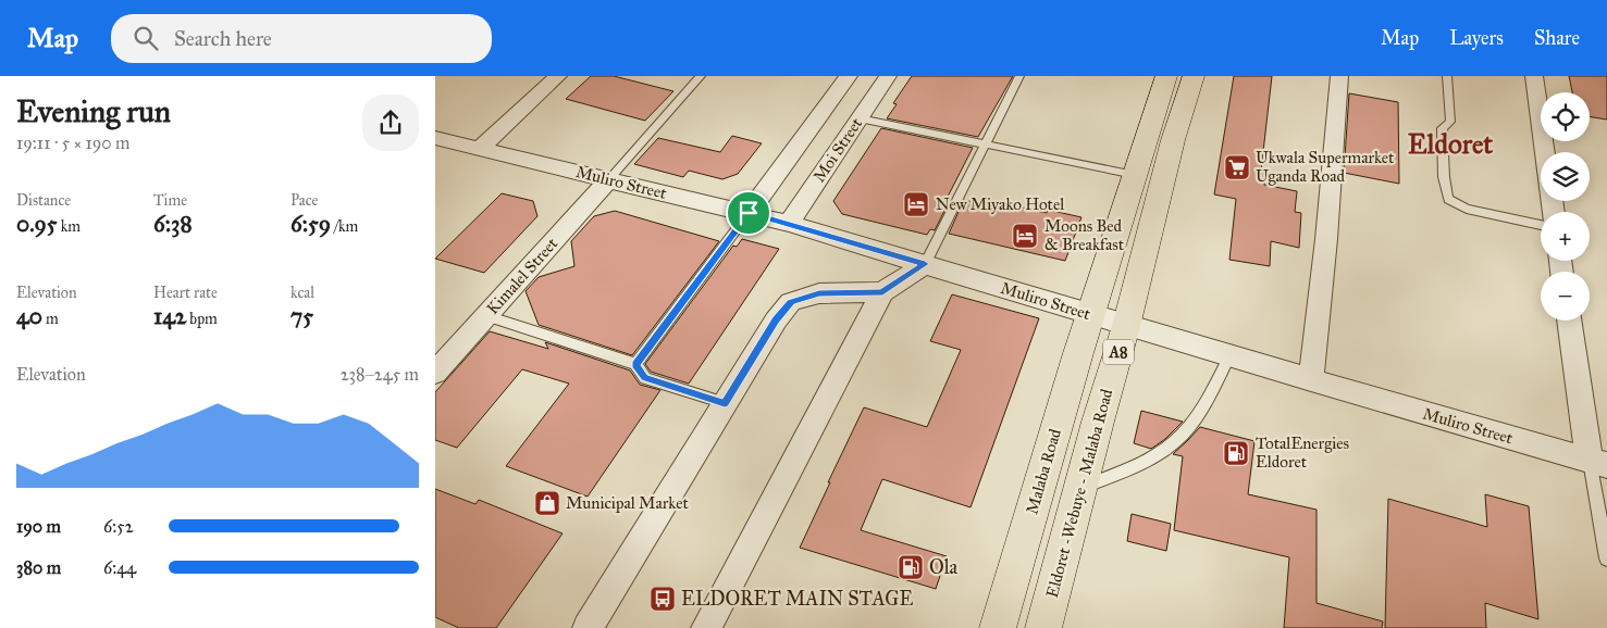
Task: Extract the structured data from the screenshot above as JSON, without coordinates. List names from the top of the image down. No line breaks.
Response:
{"streets":{"highway":["A8","Malaba Road","Eldoret -Webuye - Malaba Road"],"street":["Moi Street","Muliro Street","Kimalel Street"]},"crossings":[["Moi Street","Muliro Street"],["Muliro Street","Kimalel Street"],["Muliro Street","A8"],["Muliro Street","Malaba Road"],["Muliro Street","Eldoret -Webuye - Malaba Road"],["A8","Malaba Road"]],"districts":["Eldoret"],"places":{"supermarket":["Ukwala Supermarket Uganda Road"],"hotel":["New Miyako Hotel","Moons Bed & Breakfast"],"fuel station":["TotalEnergies Eldoret","Ola"],"shop":["Municipal Market"],"bus stop":["ELDORET MAIN STAGE"]},"page":{"header":"Map","search":"Search here","nav":["Map","Layers","Share"],"heading":["Evening run","19:11 · 5 × 190 m"],"map_buttons":["+","−"],"stats":[["Distance","0.95 km"],["Time","6:38"],["Pace","6:59 /km"],["Elevation","40 m"],["Heart rate","142 bpm"],["kcal","75"]],"chart":["Elevation","238–245 m"],"list":[{"name":"190 m","note":"6:52"},{"name":"380 m","note":"6:44"}]}}
